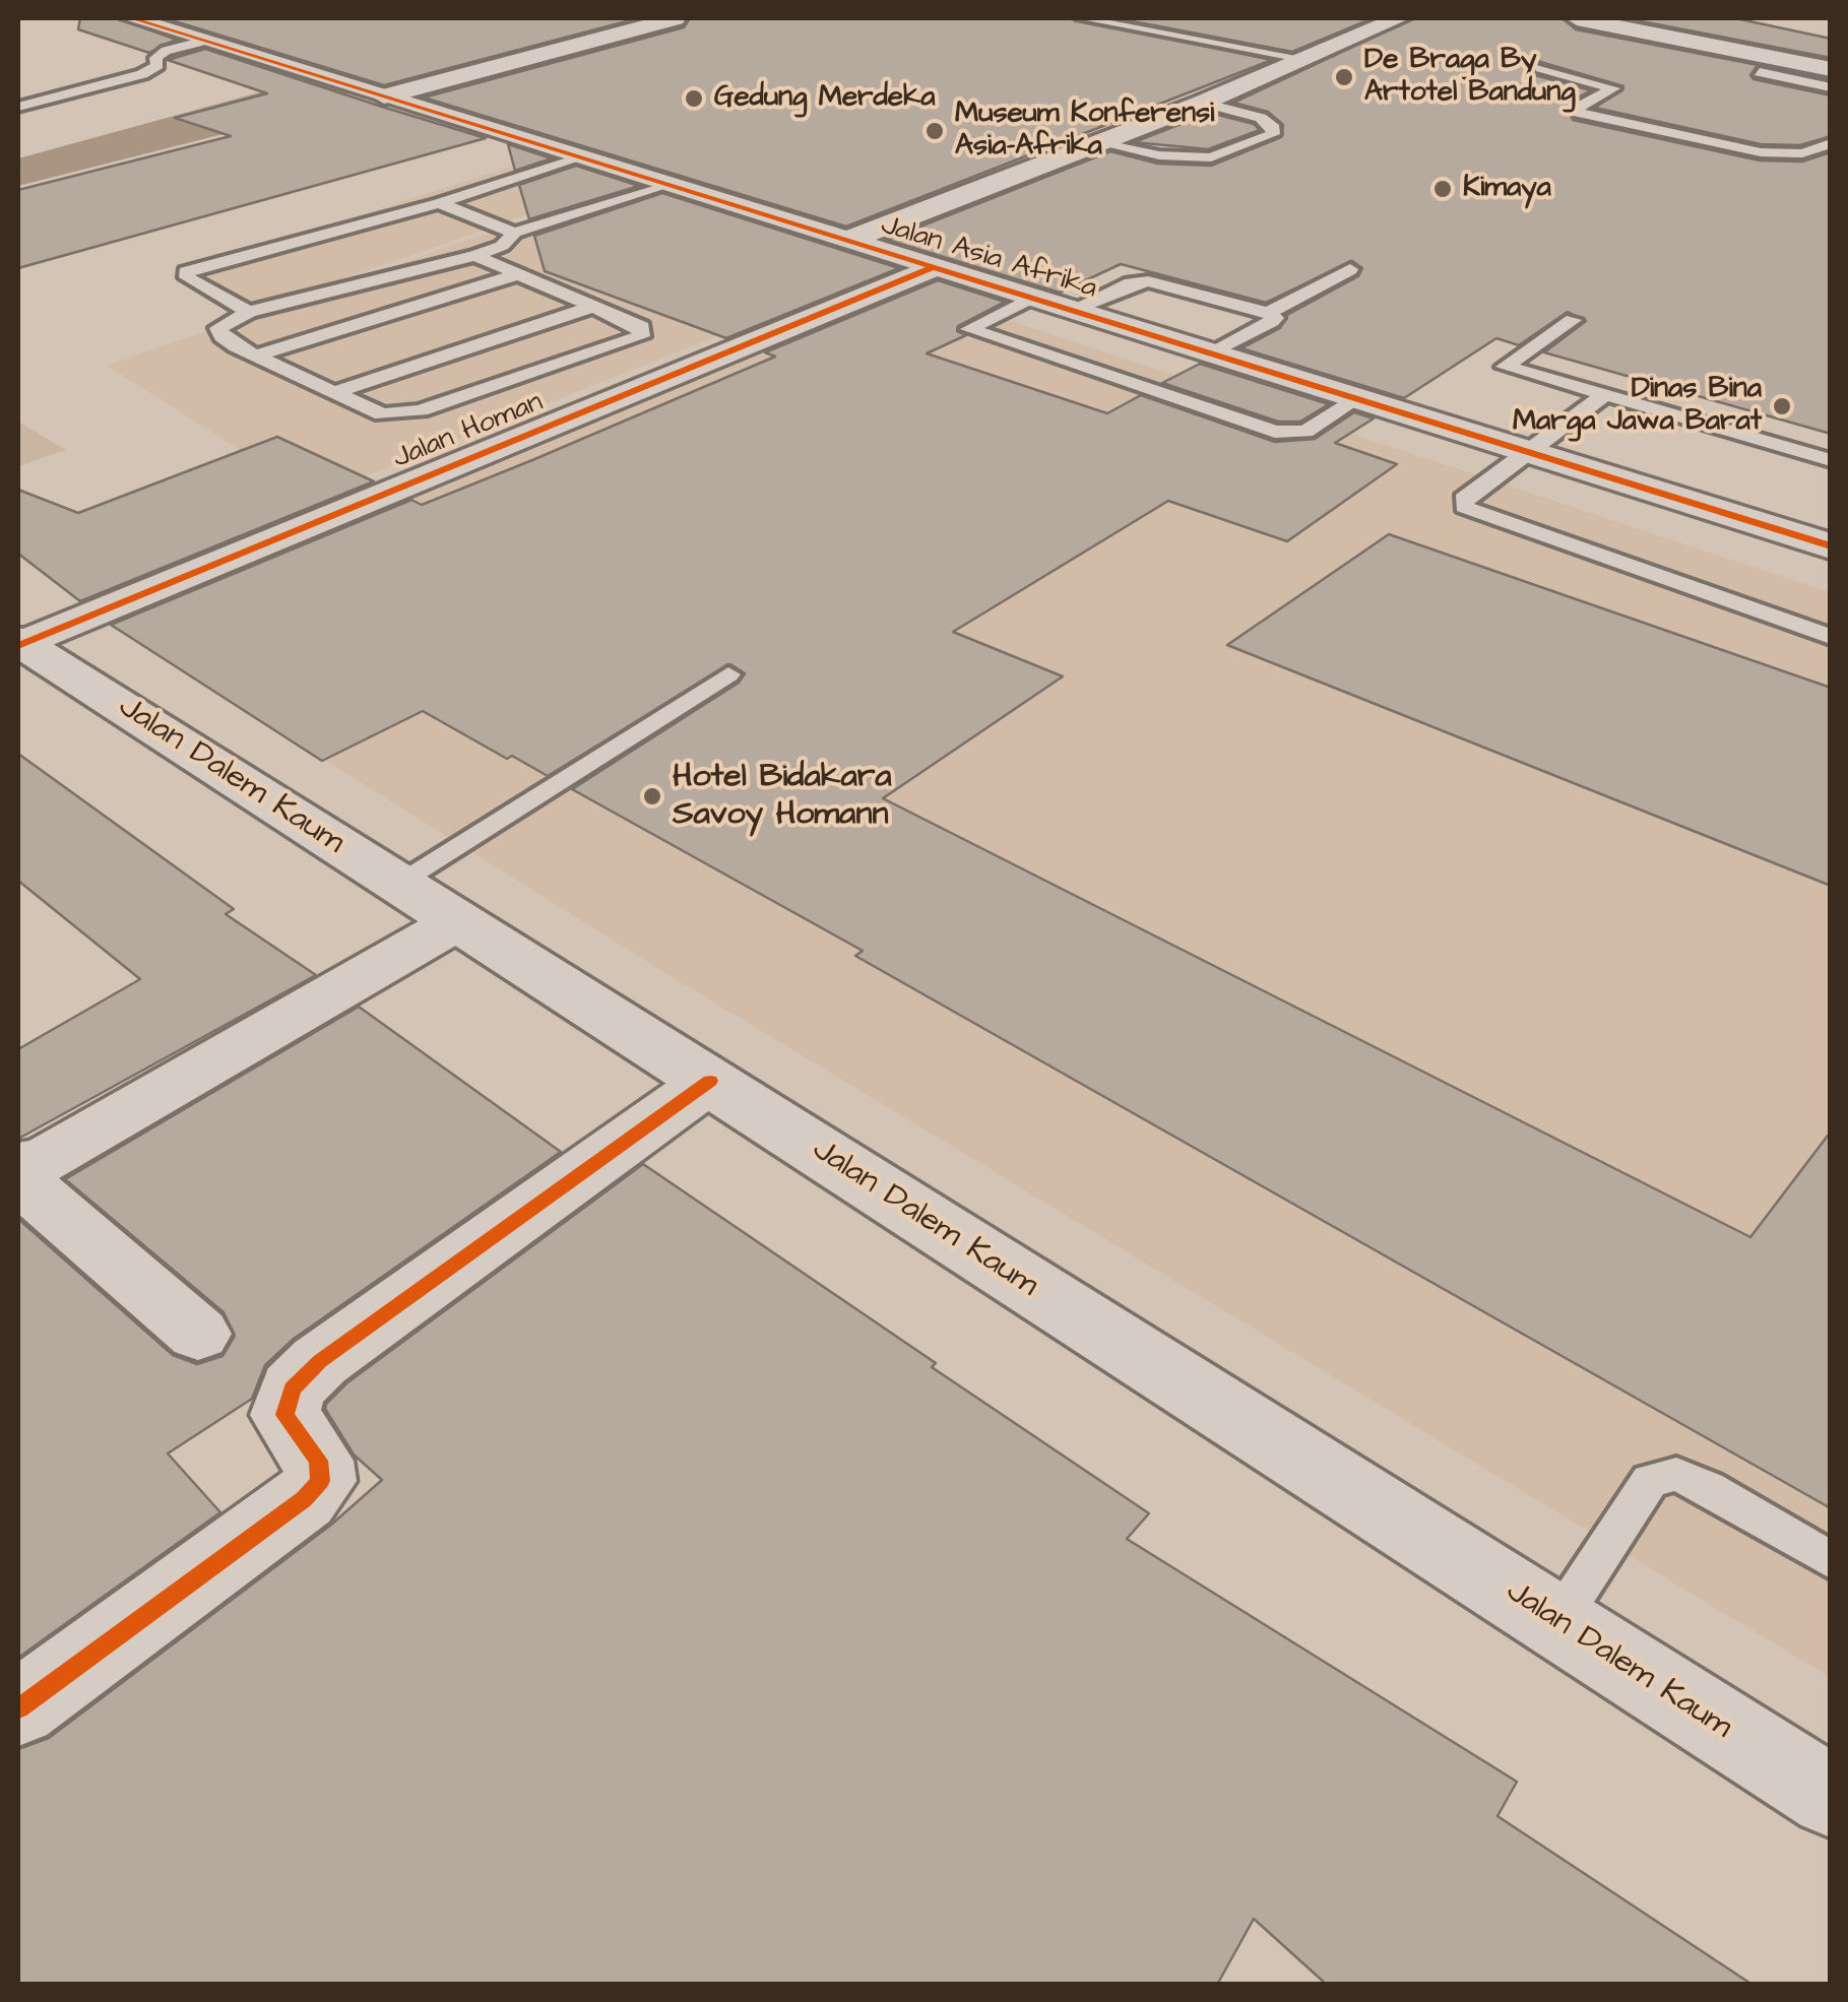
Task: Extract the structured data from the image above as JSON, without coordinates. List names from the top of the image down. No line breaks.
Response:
{"streets":{"main road":["Jalan Asia Afrika","Jalan Homan","Jalan Dalem Kaum"]},"crossings":[["Jalan Asia Afrika","Jalan Homan"],["Jalan Homan","Jalan Dalem Kaum"]],"places":["De Braga By Artotel Bandung","Gedung Merdeka","Museum Konferensi Asia-Afrika","Kimaya","Dinas Bina Marga Jawa Barat","Hotel Bidakara Savoy Homann"]}
